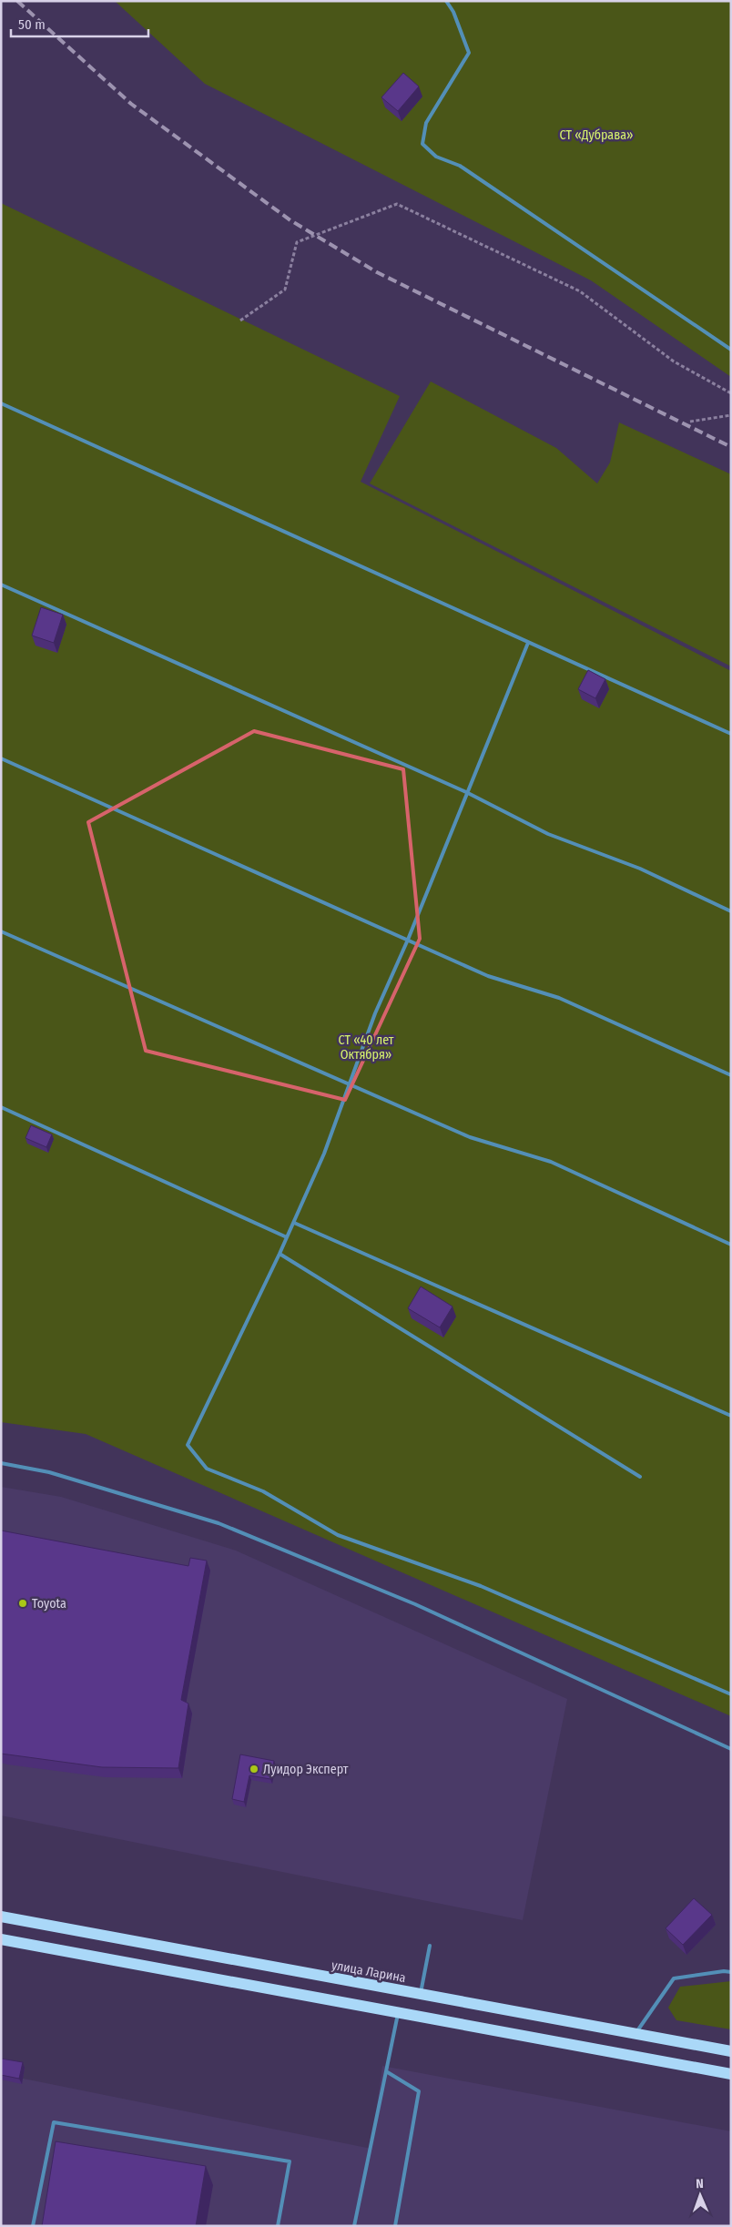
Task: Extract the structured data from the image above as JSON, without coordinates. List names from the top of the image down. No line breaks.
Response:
{"streets":{"main road":["улица Ларина"]},"parks":["СТ «Дубрава»","СТ «40 лет Октября»"],"places":["Toyota","Луидор Эксперт"],"scale_bar":"50 m","north":"top"}
